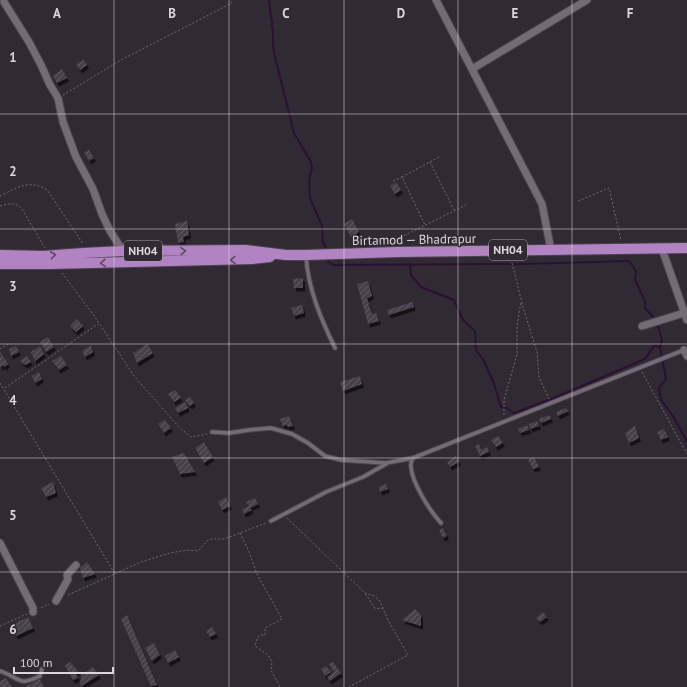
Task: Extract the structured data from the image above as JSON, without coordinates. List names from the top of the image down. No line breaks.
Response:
{"streets":{"main road":["Birtamod — Bhadrapur","NH04"]},"scale_bar":"100 m","grid":{"columns":["A","B","C","D","E","F"],"rows":["1","2","3","4","5","6"]}}
